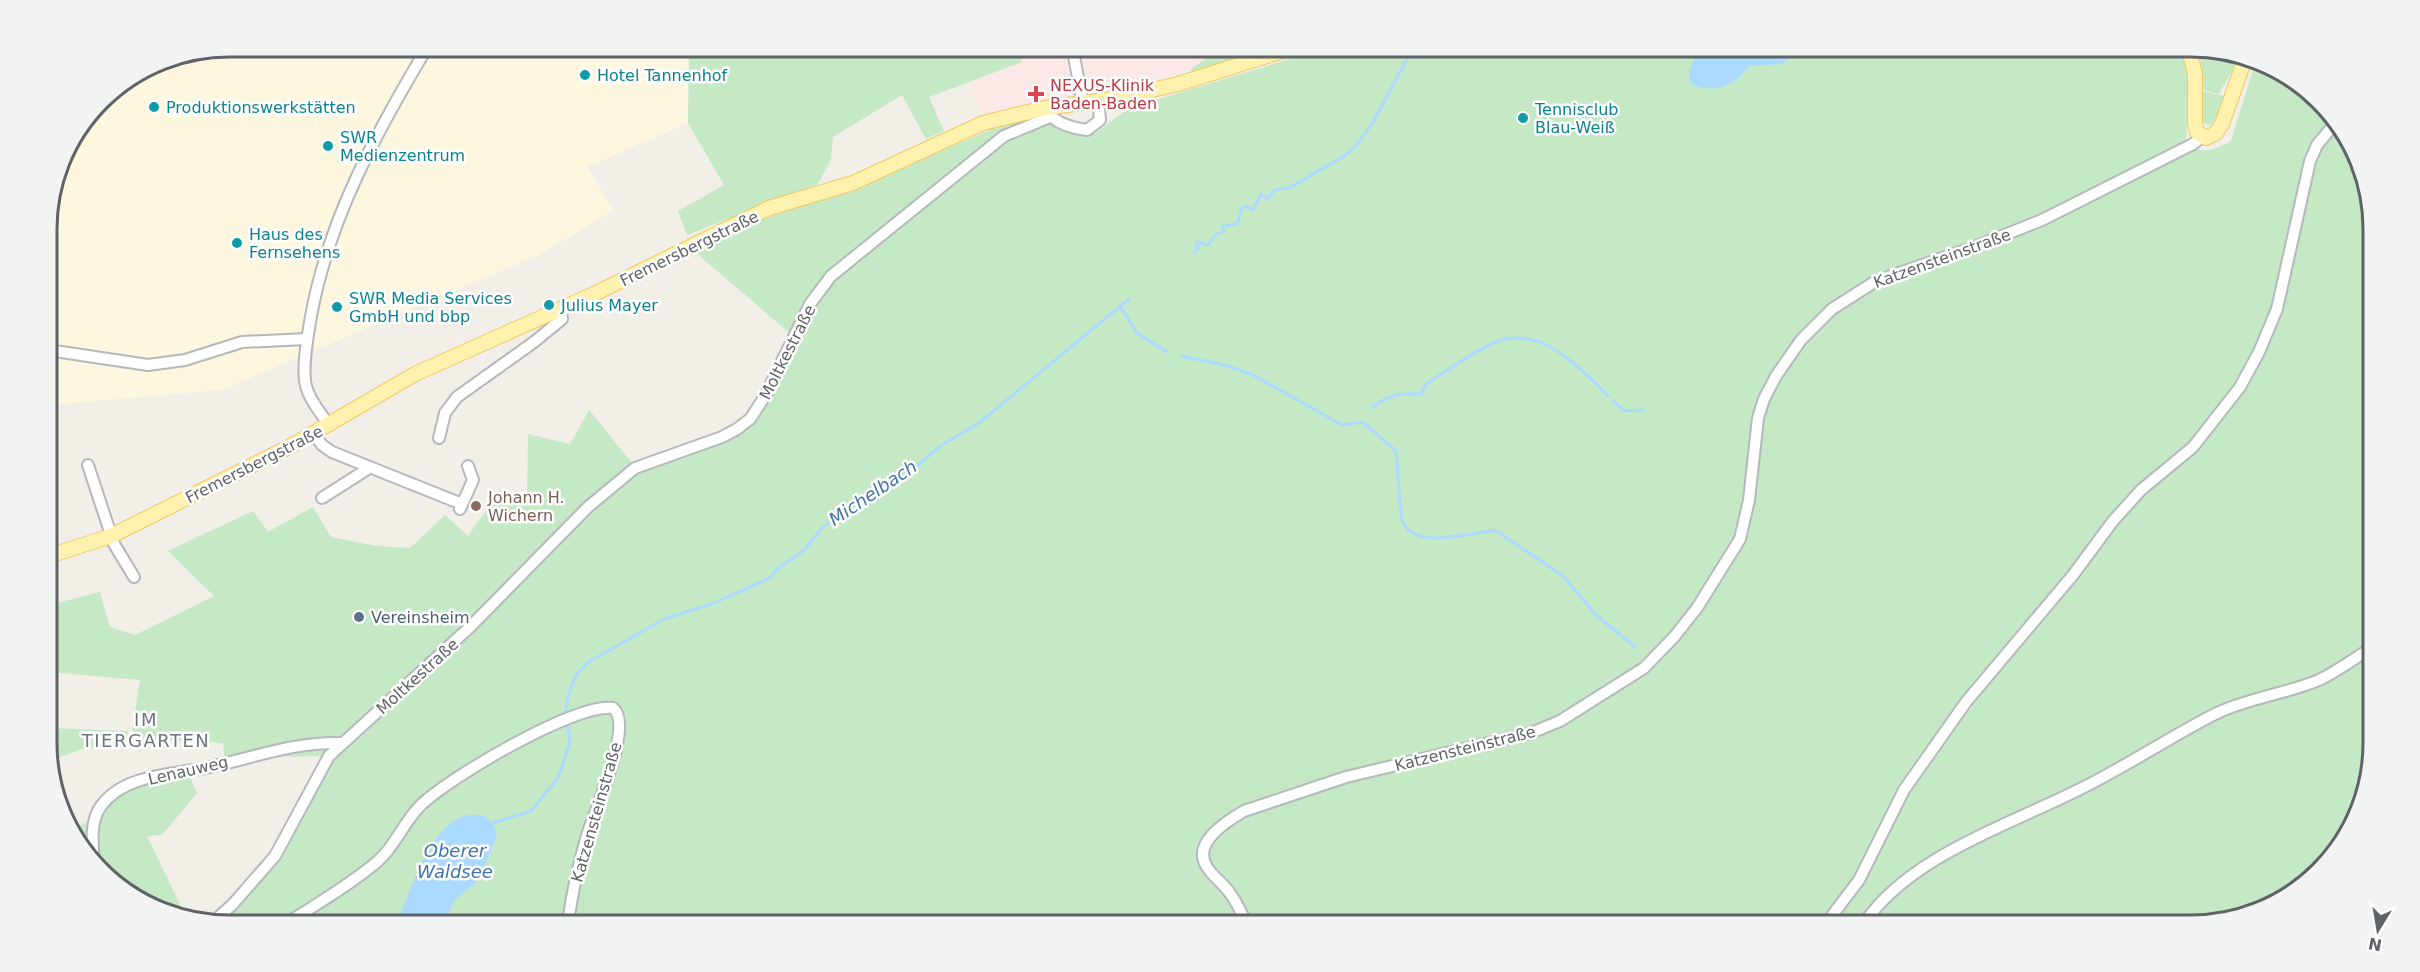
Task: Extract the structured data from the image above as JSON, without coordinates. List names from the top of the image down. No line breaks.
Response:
{"streets":{"main road":["Fremersbergstraße"],"street":["Katzensteinstraße","Moltkestraße","Lenauweg"]},"crossings":[["Fremersbergstraße","Moltkestraße"],["Moltkestraße","Lenauweg"]],"districts":["IM TIERGARTEN"],"water":["Michelbach","Oberer Waldsee"],"places":{"other":["Hotel Tannenhof","Produktionswerkstätten","Tennisclub Blau-Weiß","SWR Medienzentrum","Haus des Fernsehens","Julius Mayer","SWR Media Services GmbH und bbp","Johann H. Wichern","Vereinsheim"],"health":["NEXUS-Klinik Baden-Baden"]},"north":"bottom"}
